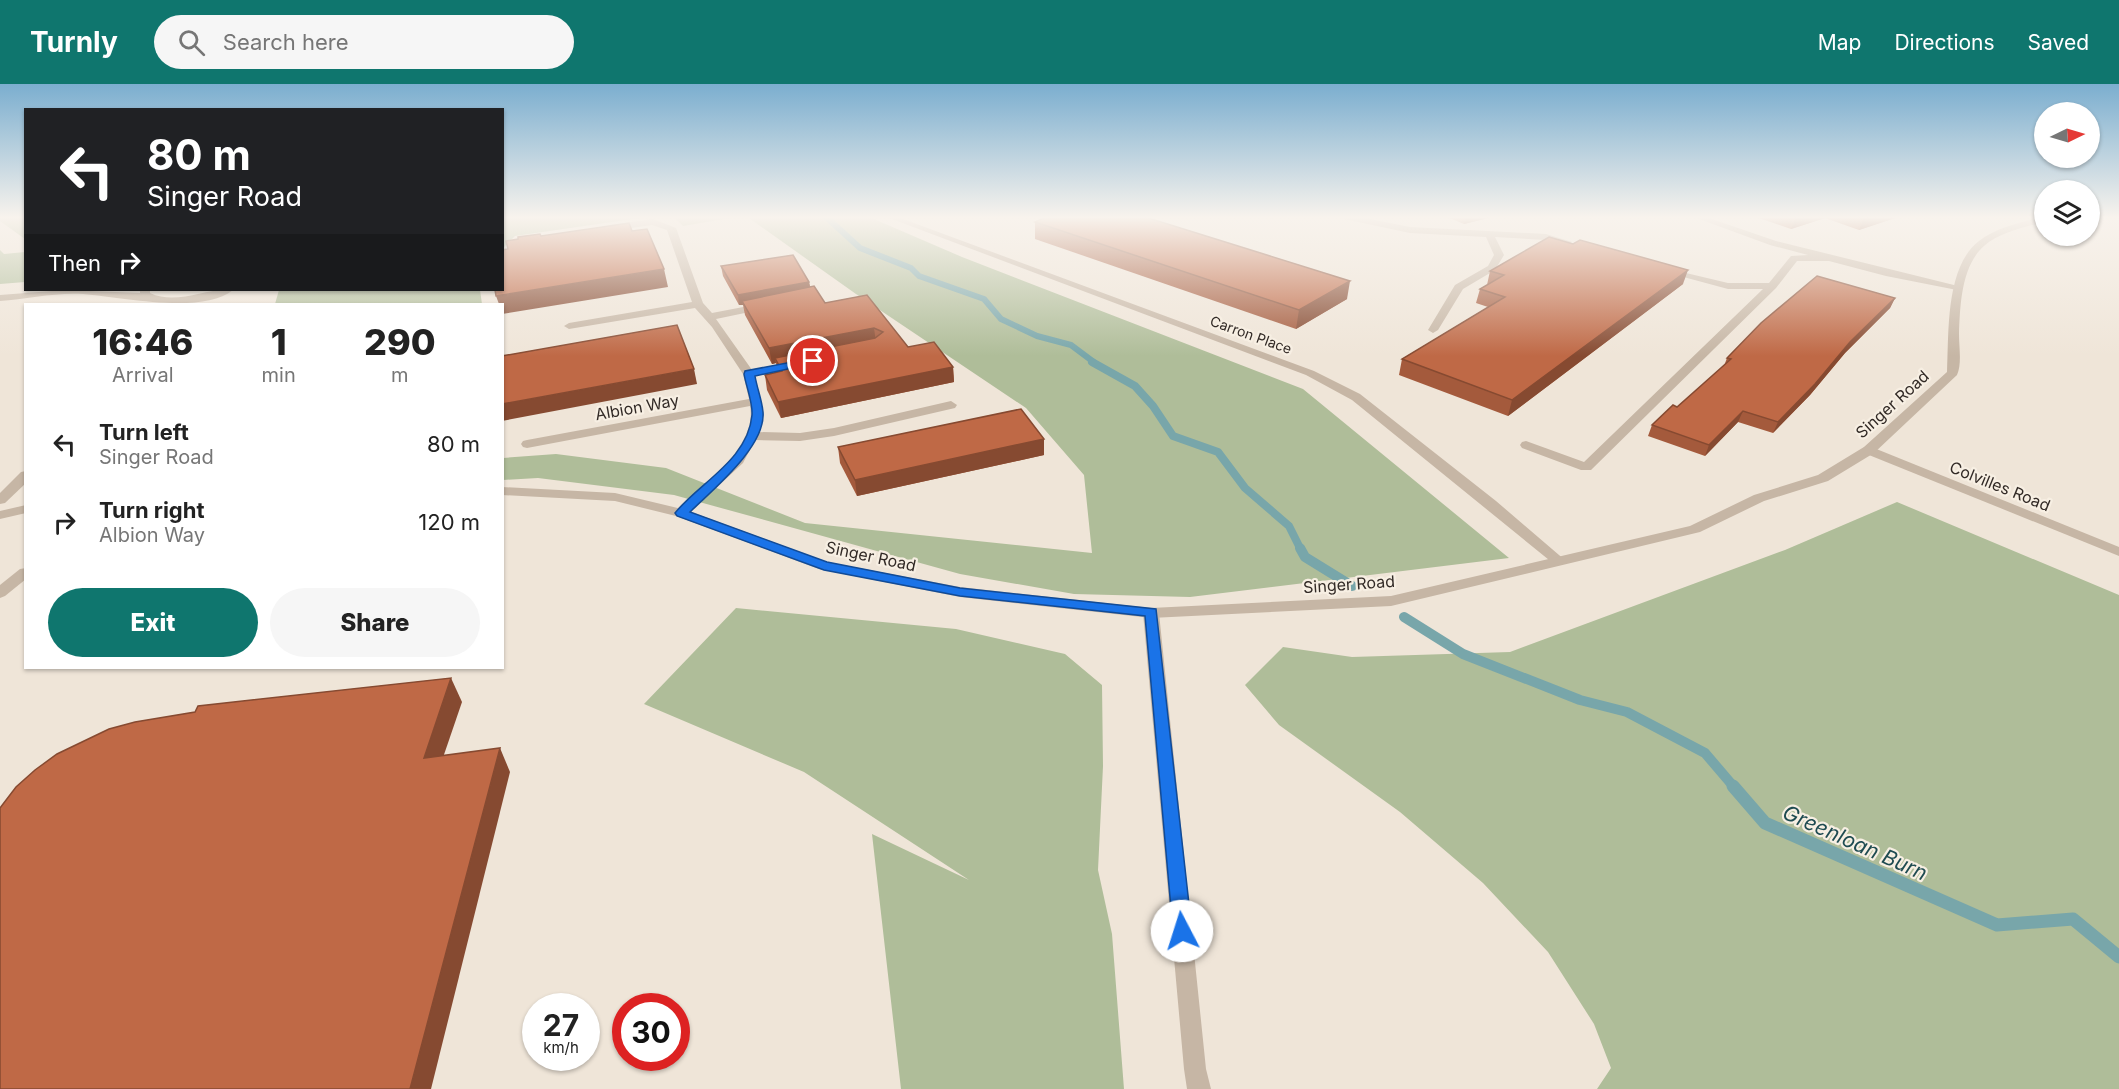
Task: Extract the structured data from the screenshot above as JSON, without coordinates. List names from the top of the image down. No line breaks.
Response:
{"streets":{"street":["Carron Place","Singer Road","Albion Way","Colvilles Road"]},"crossings":[["Carron Place","Singer Road"],["Singer Road","Colvilles Road"]],"water":["Greenloan Burn"],"north":"right","page":{"header":"Turnly","search":"Search here","nav":["Map","Directions","Saved"],"turn":["80 m","Singer Road"],"then":"Then","eta":["16:46","Arrival","1","min","290","m"],"list":[{"name":"Turn left","note":"Singer Road","value":"80 m"},{"name":"Turn right","note":"Albion Way","value":"120 m"}],"buttons":["Exit","Share"],"speed":"27 km/h","limit":"30"}}
